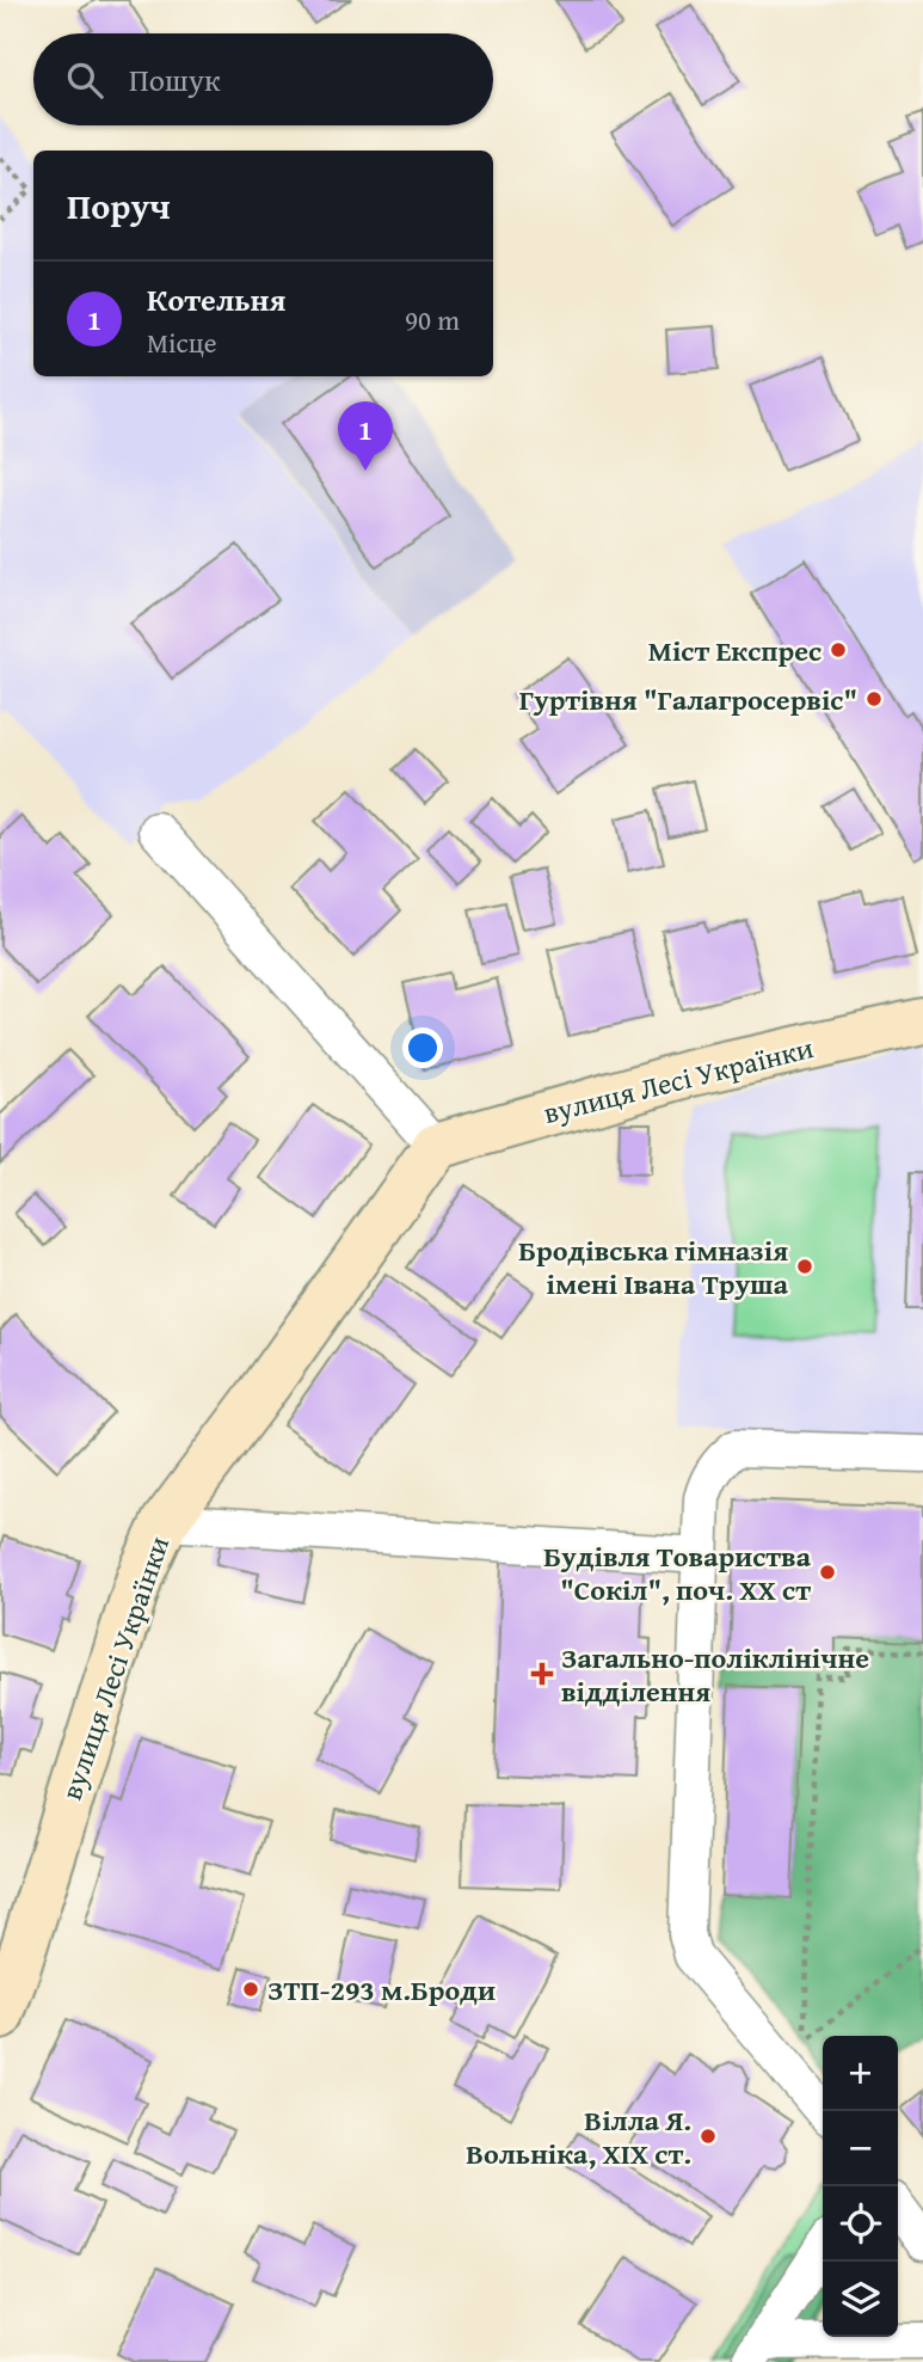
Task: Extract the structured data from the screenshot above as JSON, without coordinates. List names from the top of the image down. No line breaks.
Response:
{"streets":{"street":["вулиця Лесі Українки"]},"places":{"other":["Міст Експрес","Гуртівня \"Галагросервіс\"","Бродівська гімназія імені Івана Труша","Будівля Товариства \"Сокіл\", поч. ХХ ст","ЗТП-293 м.Броди","Вілла Я. Вольніка, XIX ст."],"health":["Загально-поліклінічне відділення"]},"page":{"search":"Пошук","heading":"Поруч","list":[{"mark":"1","name":"Котельня","note":"Місце","value":"90 m"}],"pins":"1","map_buttons":["+","−"]}}
